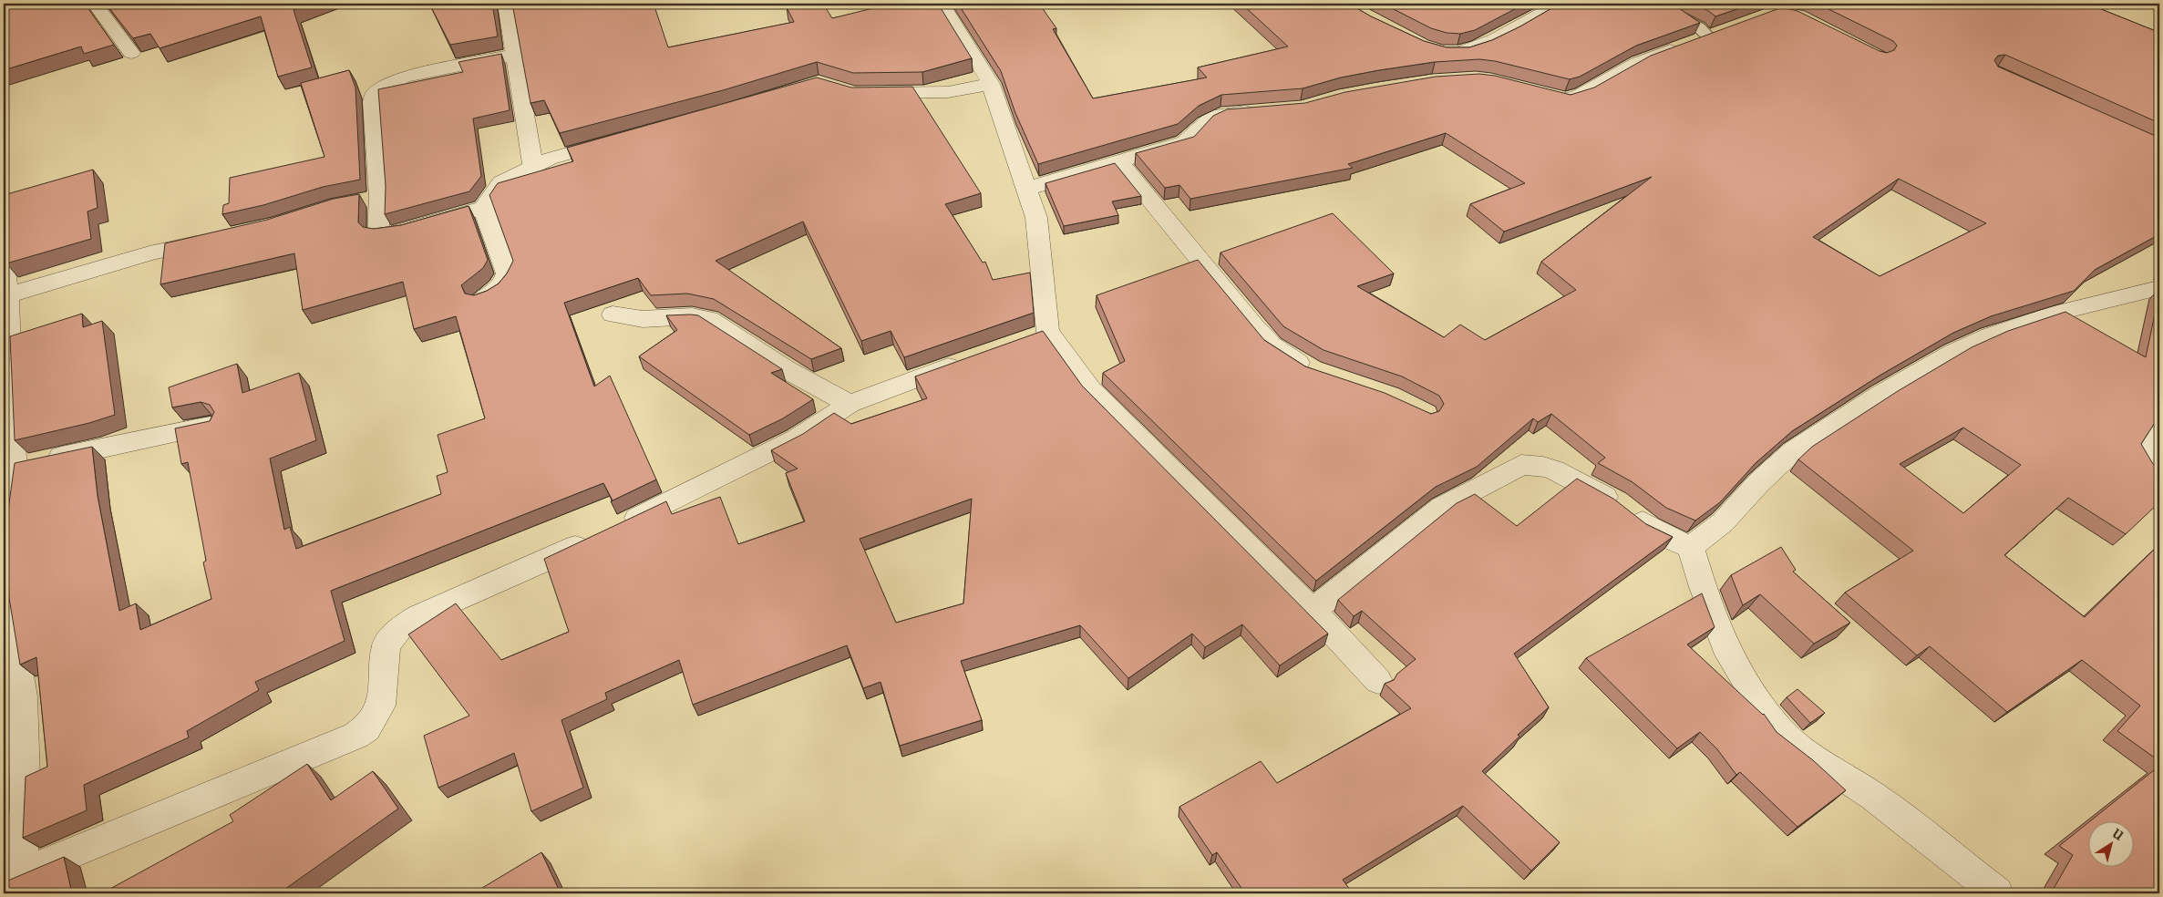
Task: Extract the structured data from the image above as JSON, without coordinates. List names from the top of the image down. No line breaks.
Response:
{"north":"top right"}
